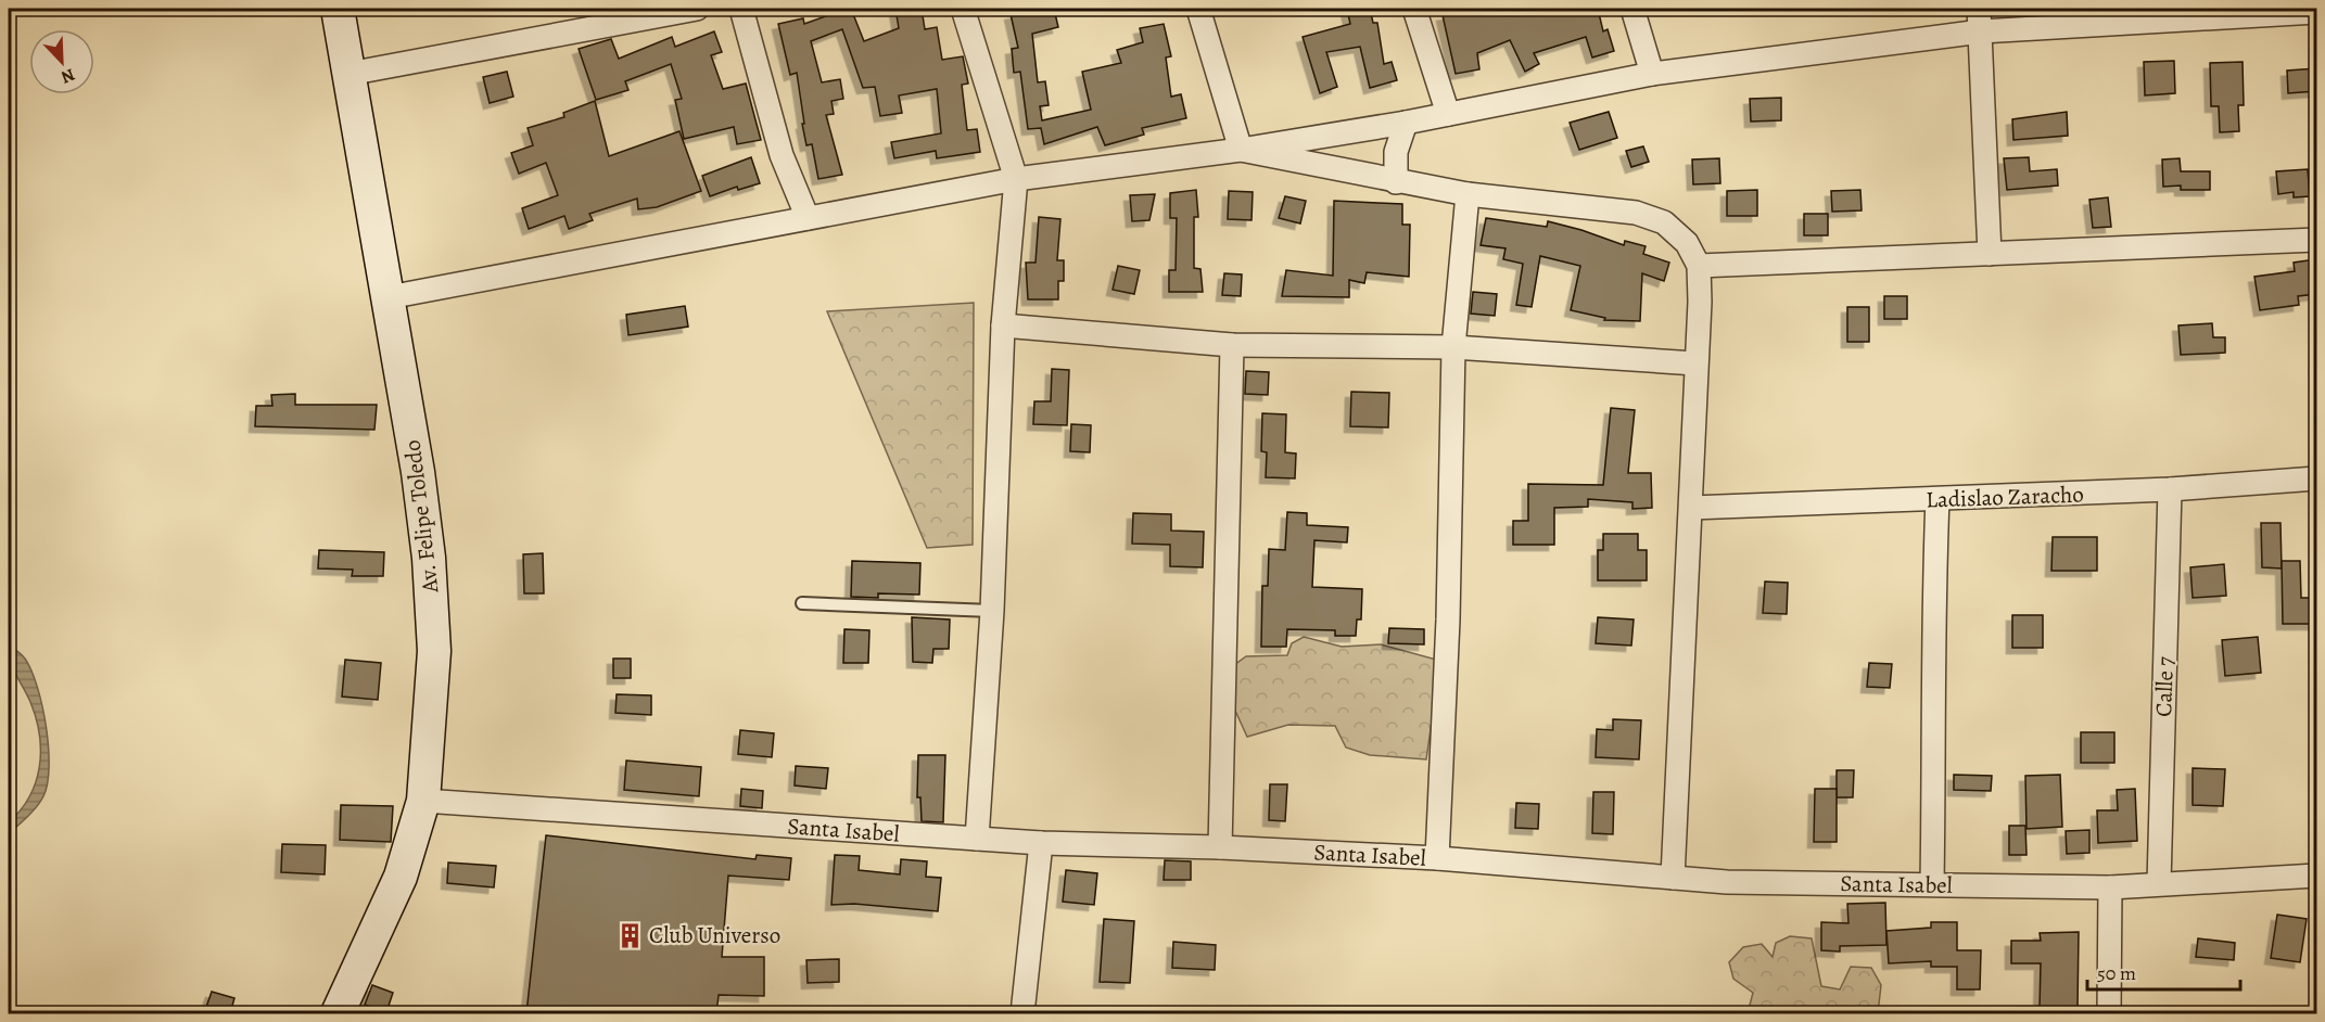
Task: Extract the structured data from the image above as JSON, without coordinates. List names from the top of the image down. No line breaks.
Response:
{"streets":{"main road":["Av. Felipe Toledo"],"street":["Ladislao Zaracho","Calle 7","Santa Isabel"]},"crossings":[["Ladislao Zaracho","Calle 7"],["Av. Felipe Toledo","Santa Isabel"],["Calle 7","Santa Isabel"]],"places":{"building":["Club Universo"]},"scale_bar":"50 m","north":"bottom right"}
